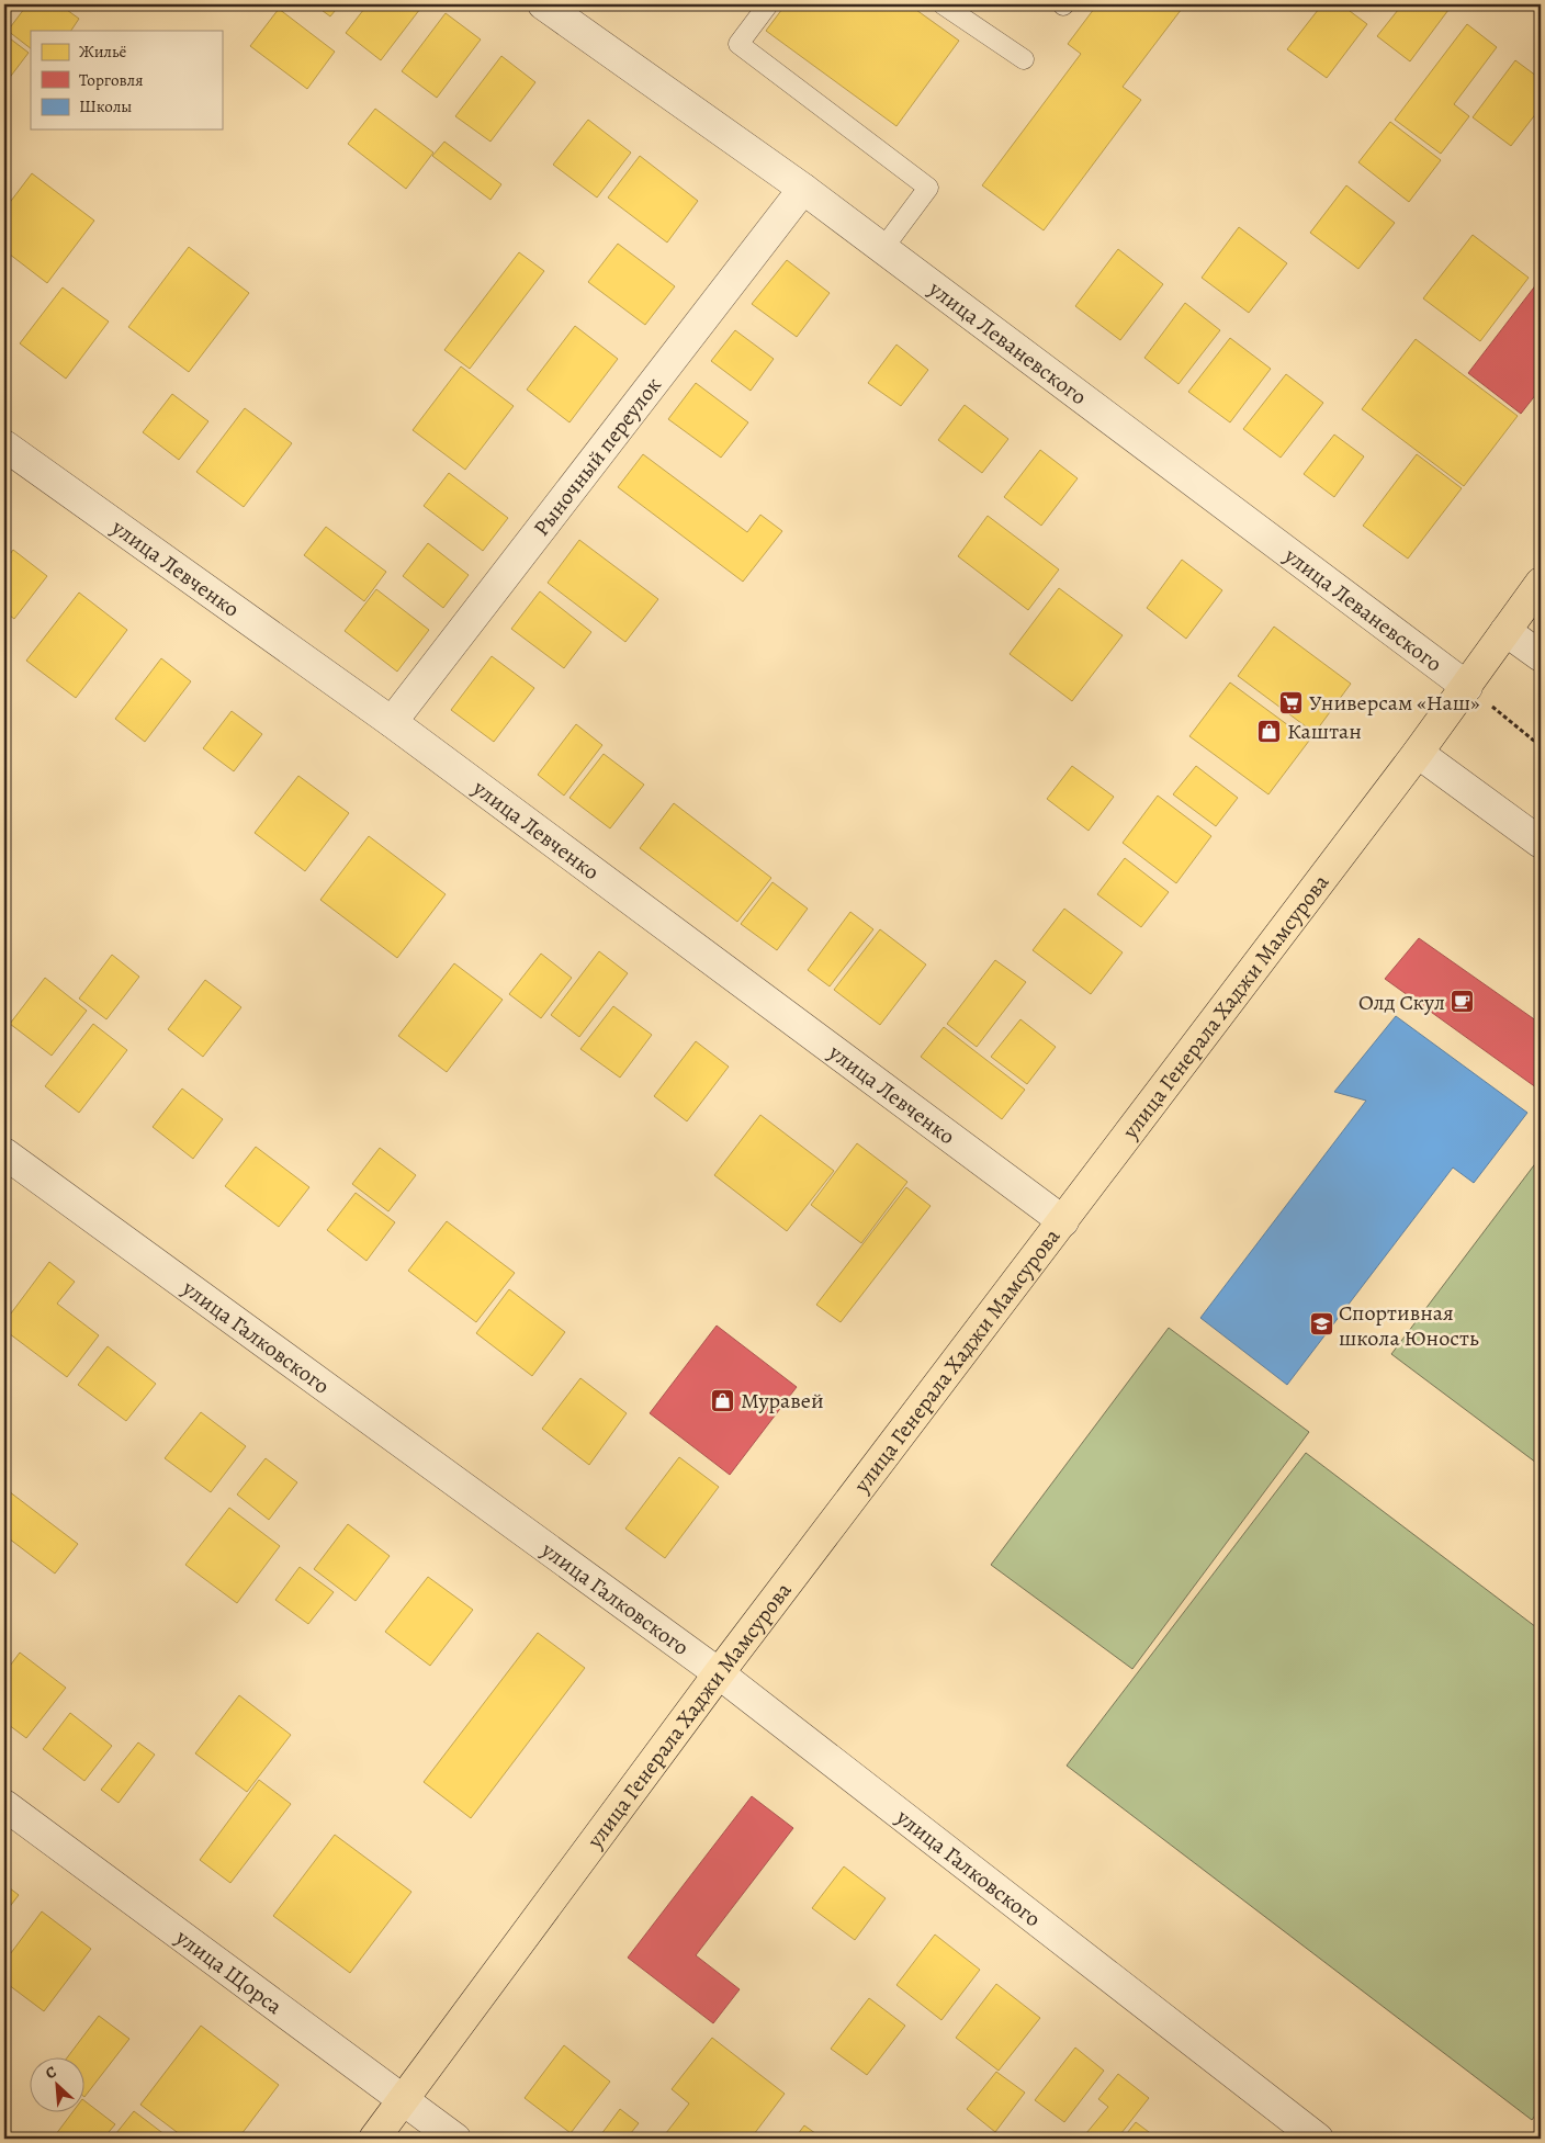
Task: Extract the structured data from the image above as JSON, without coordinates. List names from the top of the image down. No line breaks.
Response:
{"streets":{"main road":["улица Генерала Хаджи Мамсурова"],"street":["улица Леваневского","Рыночный переулок","улица Левченко","улица Галковского","улица Щорса"]},"crossings":[["улица Леваневского","Рыночный переулок"],["улица Леваневского","улица Генерала Хаджи Мамсурова"],["Рыночный переулок","улица Левченко"],["улица Левченко","улица Генерала Хаджи Мамсурова"],["улица Генерала Хаджи Мамсурова","улица Галковского"],["улица Генерала Хаджи Мамсурова","улица Щорса"]],"places":{"supermarket":["Универсам «Наш»"],"shop":["Каштан","Муравей"],"cafe":["Олд Скул"],"school or university":["Спортивная школа Юность"]},"legend":["Жильё","Торговля","Школы"],"north":"top left"}
